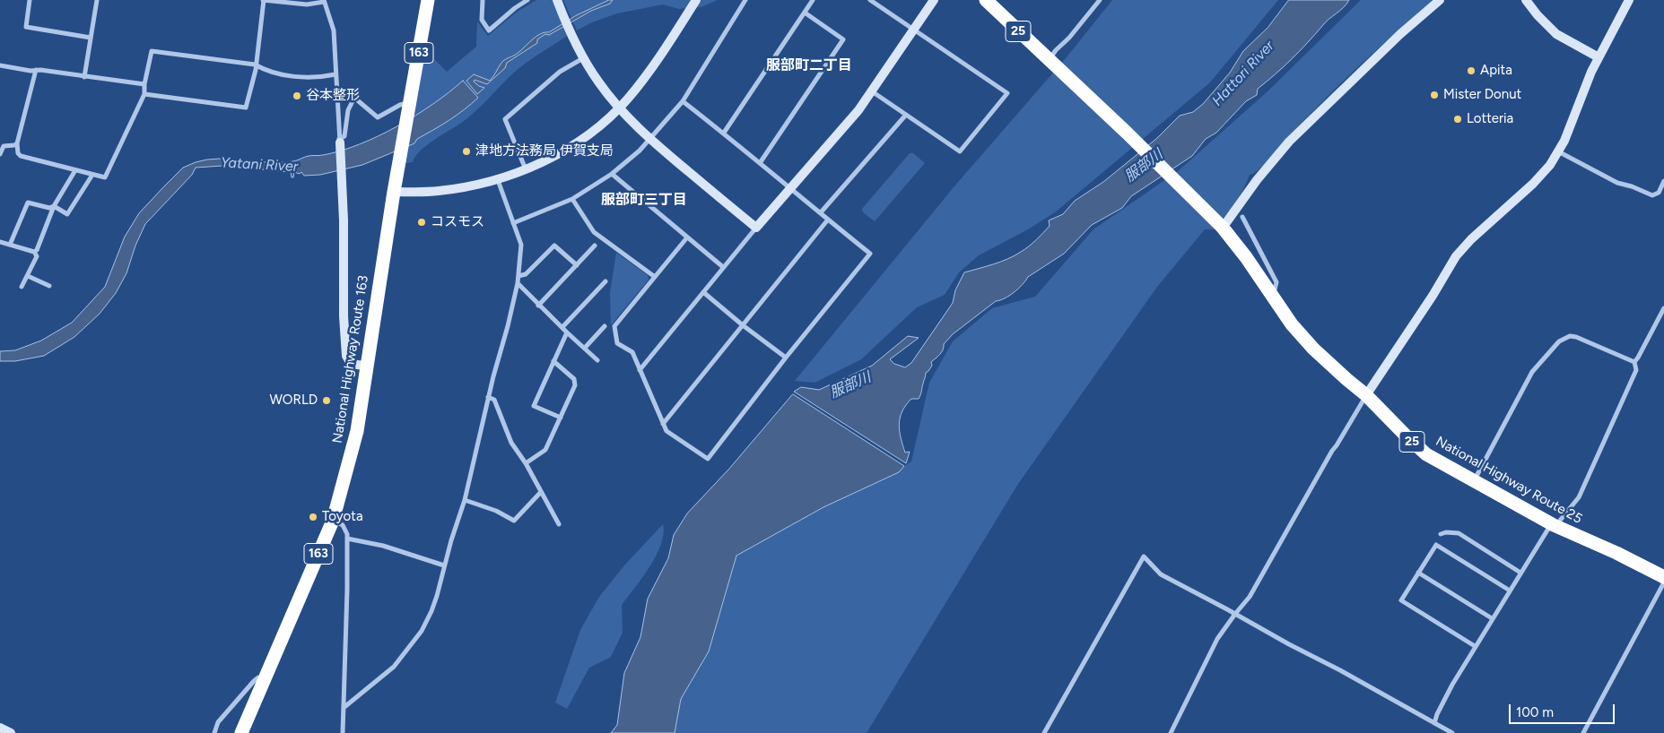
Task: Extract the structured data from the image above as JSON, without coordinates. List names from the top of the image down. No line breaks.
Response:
{"streets":{"highway":["25","163","National Highway Route 163","National Highway Route 25"]},"districts":["服部町二丁目","服部町三丁目"],"water":["Hattori River","Yatani River","服部川"],"places":["Apita","Mister Donut","谷本整形","Lotteria","津地方法務局 伊賀支局","コスモス","WORLD","Toyota"],"scale_bar":"100 m"}
